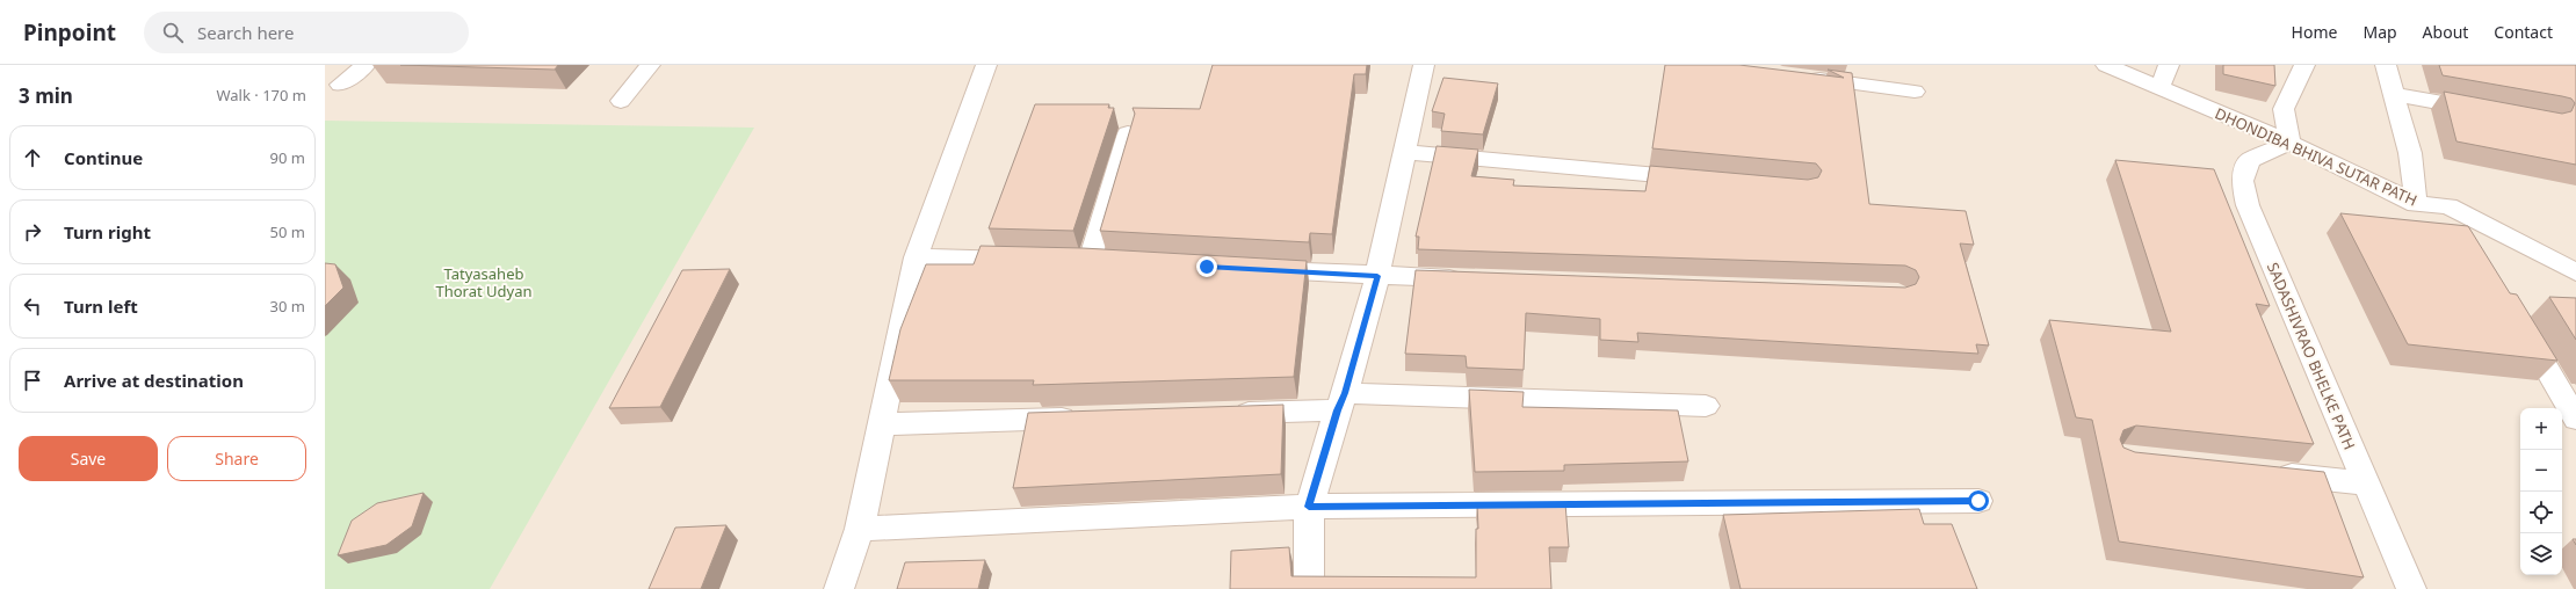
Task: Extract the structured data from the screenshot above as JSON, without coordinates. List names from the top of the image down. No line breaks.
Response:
{"streets":{"street":["DHONDIBA BHIVA SUTAR PATH","SADASHIVRAO BHELKE PATH"]},"crossings":[["DHONDIBA BHIVA SUTAR PATH","SADASHIVRAO BHELKE PATH"]],"parks":["Tatyasaheb Thorat Udyan"],"page":{"header":"Pinpoint","search":"Search here","nav":["Home","Map","About","Contact"],"heading":["3 min","Walk · 170 m"],"list":[["Continue","90 m"],["Turn right","50 m"],["Turn left","30 m"],"Arrive at destination"],"map_buttons":["+","−"],"buttons":["Save","Share"]}}
